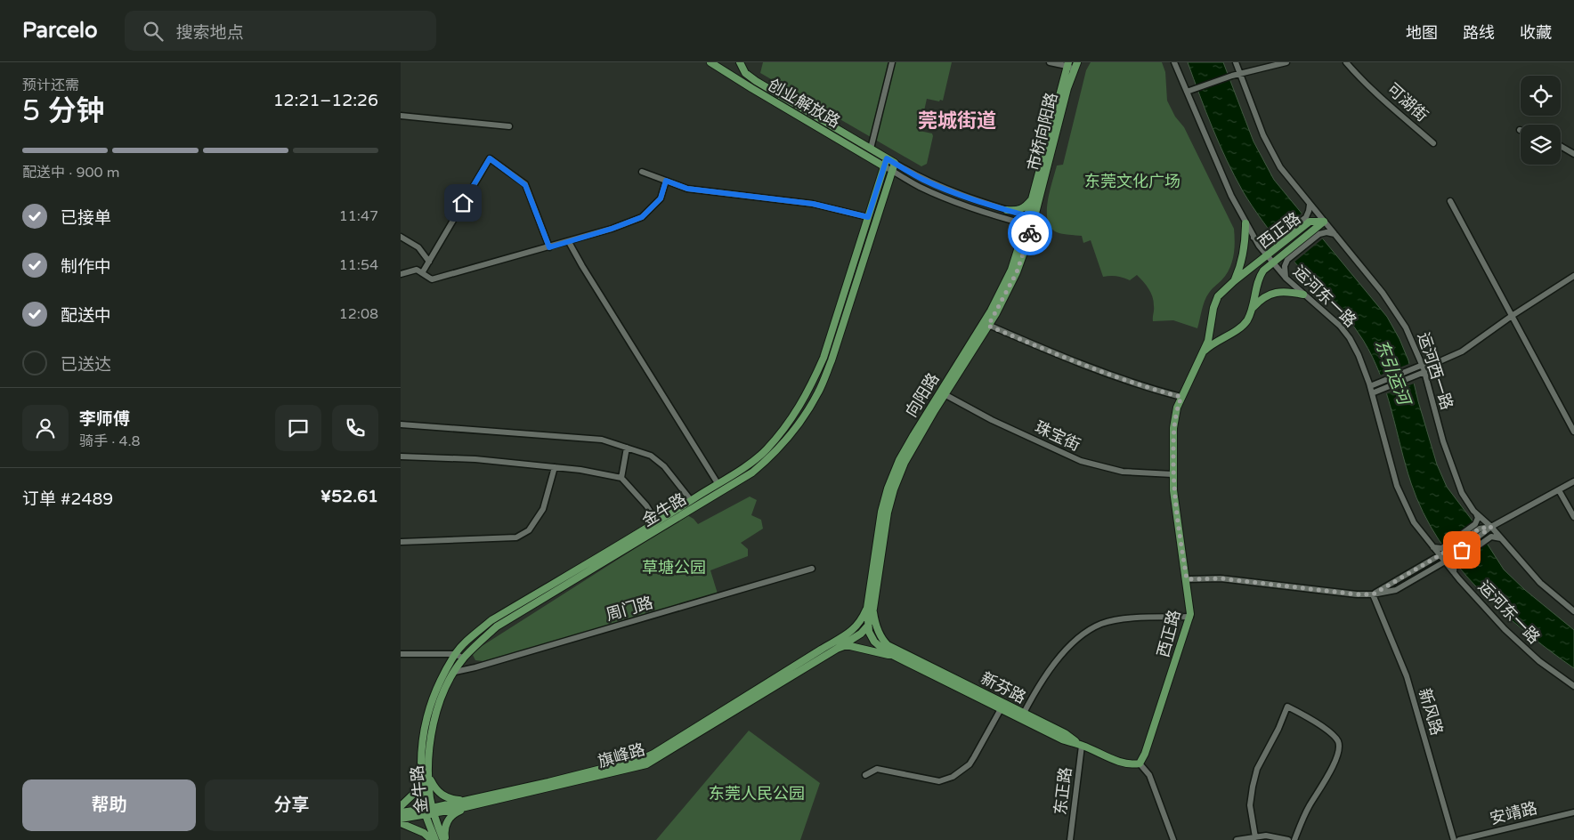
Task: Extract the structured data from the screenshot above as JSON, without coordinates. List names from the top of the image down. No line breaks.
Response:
{"streets":{"main road":["创业解放路","市桥向阳路","西正路","向阳路","金牛路","新芬路","旗峰路"],"street":["可湖街","运河东一路","运河西一路","珠宝街","周门路","新风路","东正路","安靖路"]},"crossings":[["创业解放路","金牛路"],["市桥向阳路","向阳路"],["西正路","运河东一路"],["西正路","运河西一路"],["西正路","珠宝街"],["西正路","新芬路"],["向阳路","珠宝街"],["金牛路","周门路"],["金牛路","旗峰路"],["新芬路","东正路"]],"districts":["莞城街道"],"water":["东引运河"],"parks":["东莞文化广场","草塘公园","东莞人民公园"],"page":{"header":"Parcelo","search":"搜索地点","nav":["地图","路线","收藏"],"heading":["5 分钟","预计还需","12:21–12:26"],"panel":["李师傅","骑手 · 4.8","订单 #2489","¥52.61"],"bar":"配送中 · 900 m","list":[["已接单","11:47"],["制作中","11:54"],["配送中","12:08"],"已送达"],"buttons":["帮助","分享"]}}
